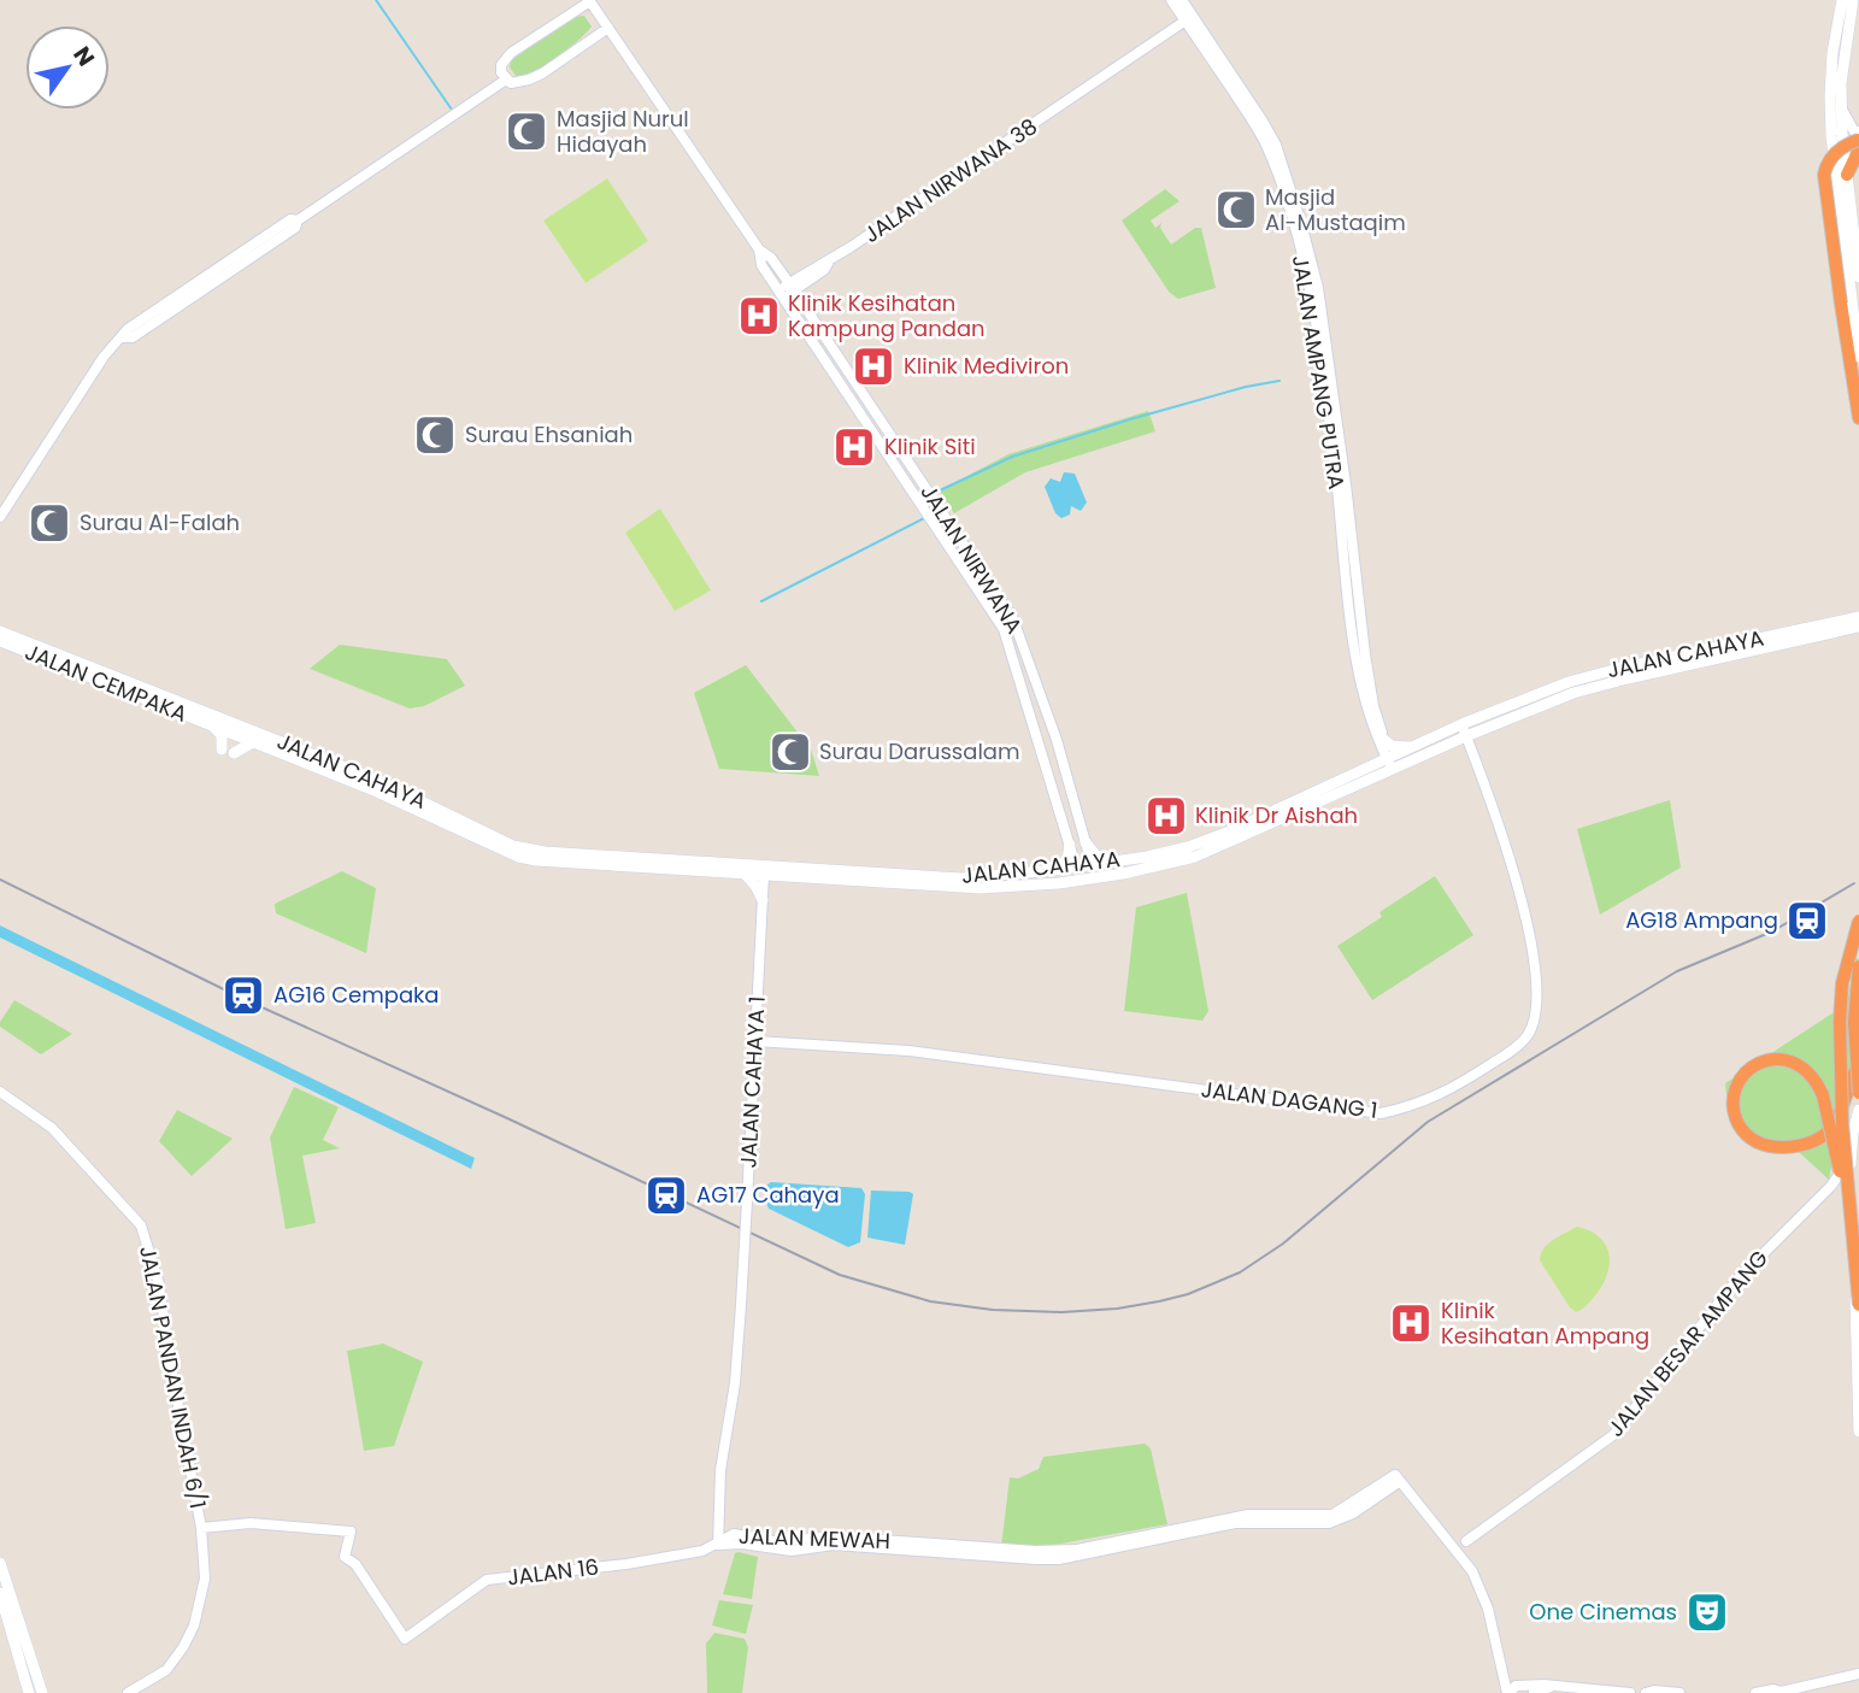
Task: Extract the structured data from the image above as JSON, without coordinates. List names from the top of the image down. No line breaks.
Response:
{"streets":{"main road":["JALAN CAHAYA","JALAN CEMPAKA"],"street":["JALAN NIRWANA 38","JALAN AMPANG PUTRA","JALAN NIRWANA","JALAN CAHAYA 1","JALAN DAGANG 1","JALAN BESAR AMPANG","JALAN PANDAN INDAH 6/1","JALAN MEWAH","JALAN 16"]},"crossings":[["JALAN NIRWANA 38","JALAN AMPANG PUTRA"],["JALAN NIRWANA 38","JALAN NIRWANA"],["JALAN AMPANG PUTRA","JALAN CAHAYA"],["JALAN NIRWANA","JALAN CAHAYA"],["JALAN CAHAYA","JALAN CEMPAKA"],["JALAN CAHAYA","JALAN CAHAYA 1"],["JALAN CAHAYA","JALAN DAGANG 1"],["JALAN CAHAYA 1","JALAN DAGANG 1"],["JALAN CAHAYA 1","JALAN MEWAH"],["JALAN CAHAYA 1","JALAN 16"],["JALAN PANDAN INDAH 6/1","JALAN 16"],["JALAN MEWAH","JALAN 16"]],"places":{"mosque":["Masjid Nurul Hidayah","Masjid Al-Mustaqim","Surau Ehsaniah","Surau Al-Falah","Surau Darussalam"],"hospital":["Klinik Kesihatan Kampung Pandan","Klinik Mediviron","Klinik Siti","Klinik Dr Aishah","Klinik Kesihatan Ampang"],"station":["AG18 Ampang","AG16 Cempaka","AG17 Cahaya"],"theatre":["One Cinemas"]},"north":"top right"}
